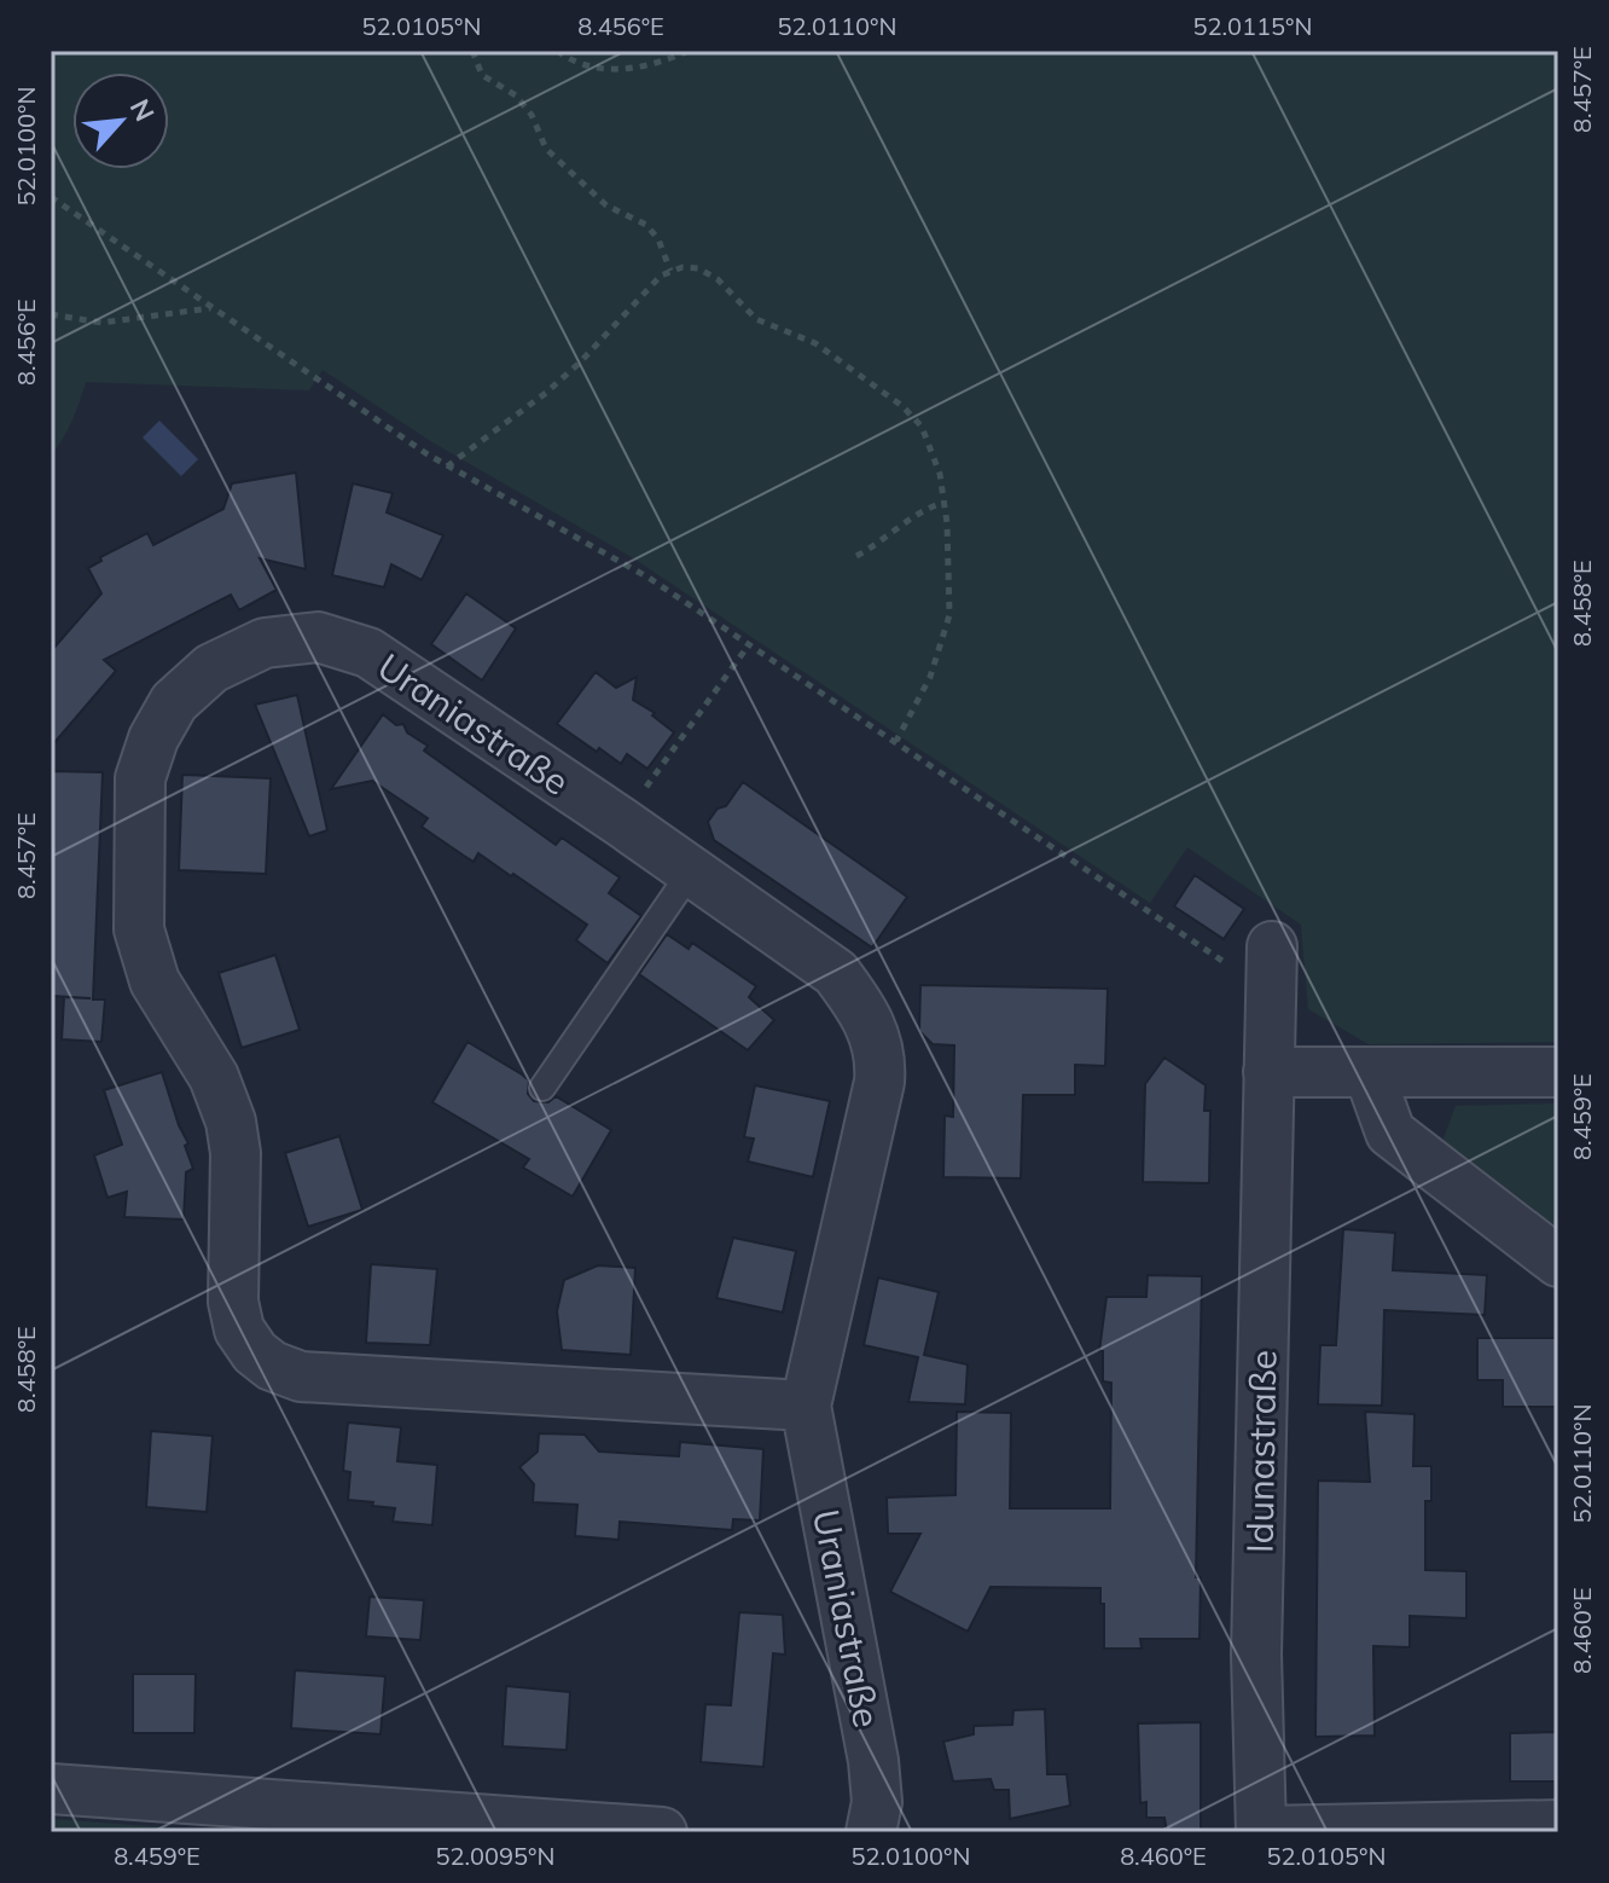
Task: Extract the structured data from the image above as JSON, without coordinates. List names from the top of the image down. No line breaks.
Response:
{"streets":{"street":["Uraniastraße","Idunastraße"]},"north":"top right","coordinates":["52.0105°N","8.456°E","52.0110°N","52.0115°N","8.457°E","52.0100°N","8.458°E","8.459°E","8.460°E","52.0095°N"]}
